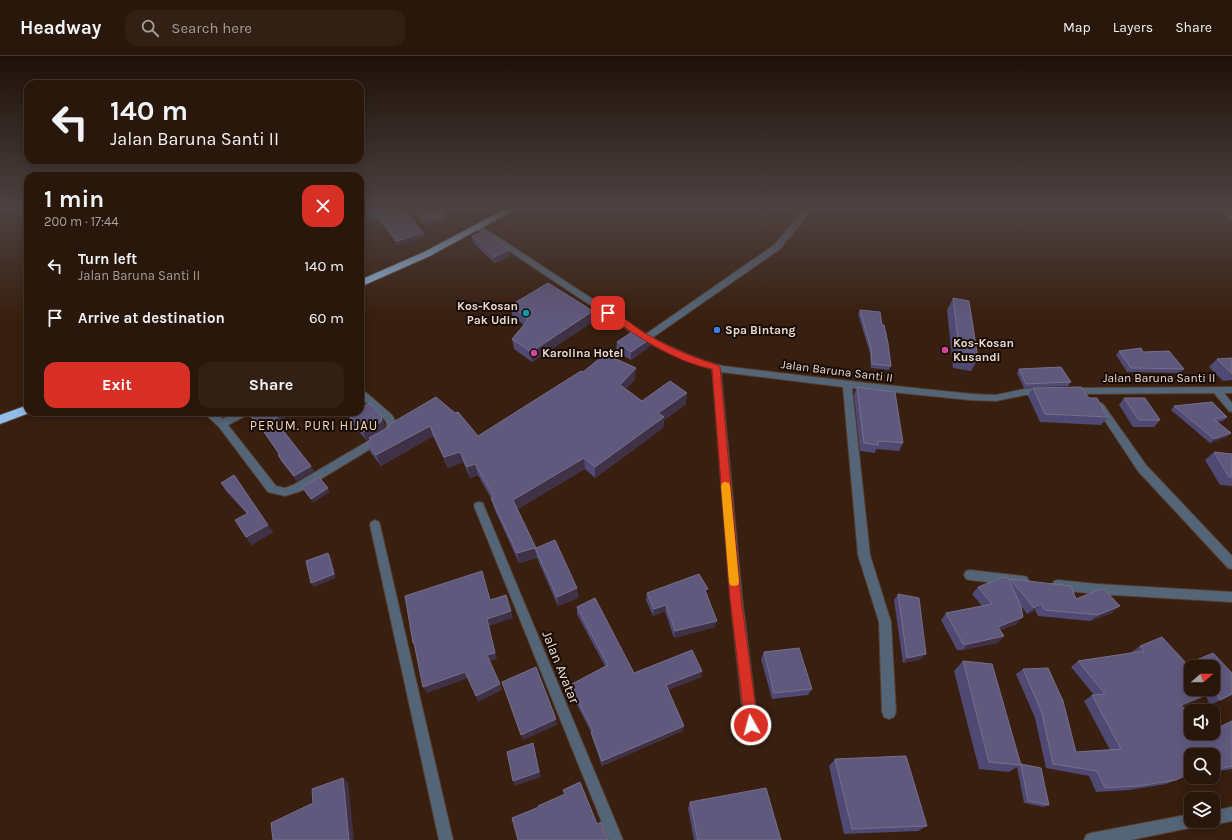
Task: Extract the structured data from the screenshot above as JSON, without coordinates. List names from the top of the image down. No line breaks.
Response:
{"streets":{"street":["Jalan Baruna Santi II","Jalan Avatar"]},"districts":["PERUM. PURI HIJAU"],"places":["Kos-Kosan Pak Udin","Spa Bintang","Kos-Kosan Kusandi","Karolina Hotel"],"north":"right","page":{"header":"Headway","search":"Search here","nav":["Map","Layers","Share"],"turn":["140 m","Jalan Baruna Santi II"],"heading":["1 min","200 m · 17:44"],"list":[{"name":"Turn left","note":"Jalan Baruna Santi II","value":"140 m"},{"name":"Arrive at destination","value":"60 m"}],"buttons":["Exit","Share"]}}
